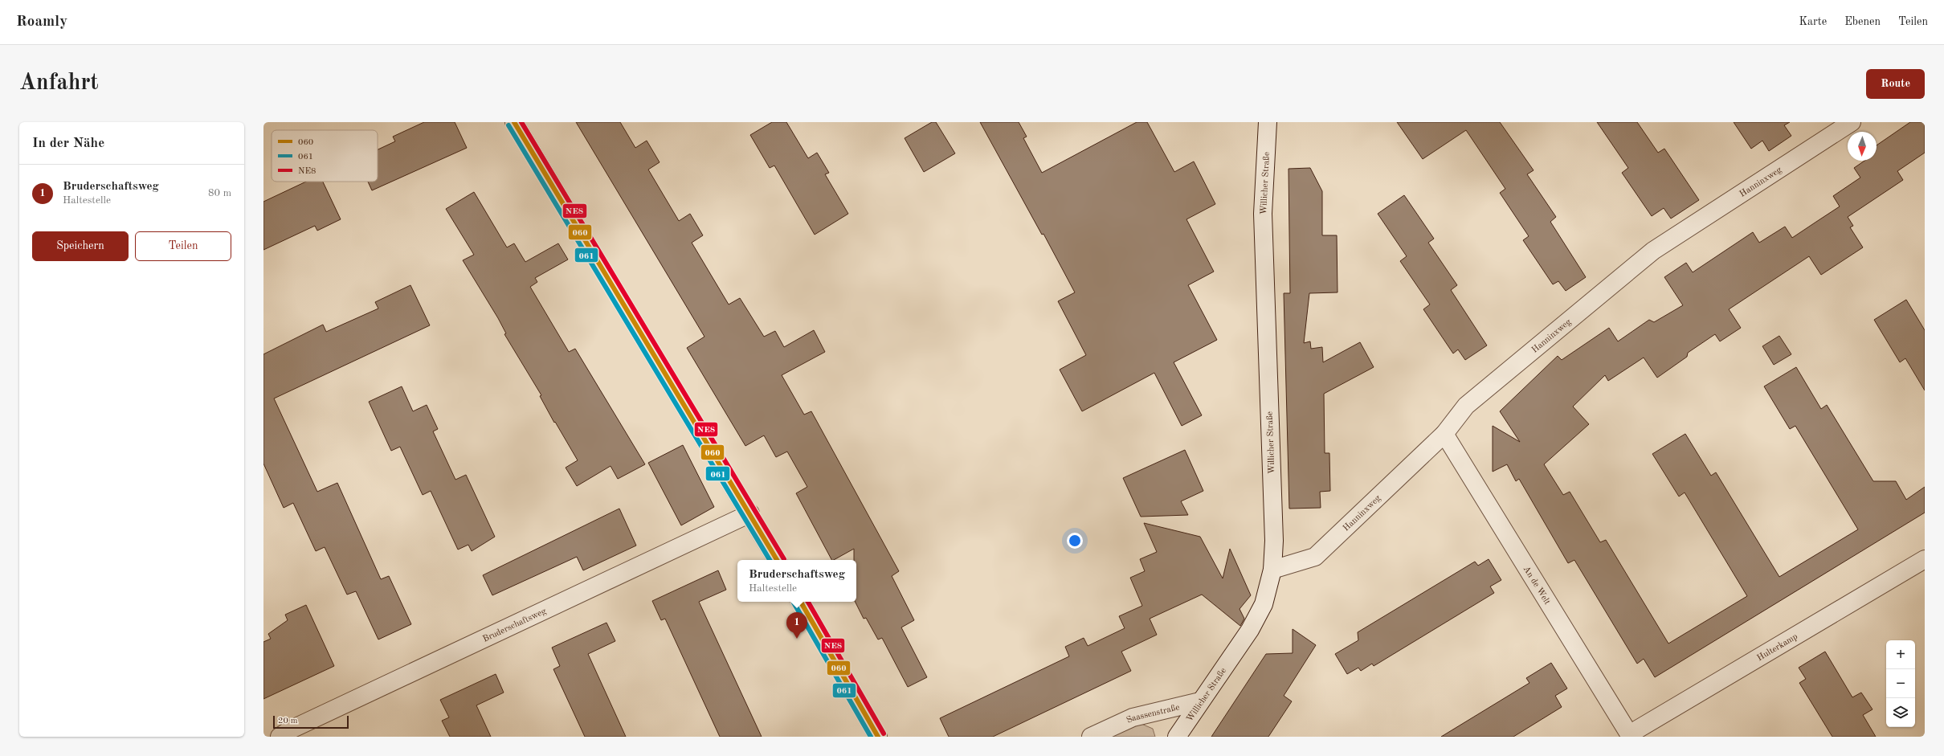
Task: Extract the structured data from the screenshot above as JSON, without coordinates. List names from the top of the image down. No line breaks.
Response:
{"streets":{"street":["Hanninxweg","Willicher Straße","An de Welt","Bruderschaftsweg","Hulterkamp","Saassenstraße"]},"crossings":[["Hanninxweg","Willicher Straße"],["Hanninxweg","An de Welt"],["Willicher Straße","Saassenstraße"],["An de Welt","Hulterkamp"]],"lines":["transit line 060","transit line NE8","transit line 061"],"legend":["060","061","NE8"],"scale_bar":"20 m","north":"bottom","page":{"header":"Roamly","nav":["Karte","Ebenen","Teilen"],"buttons":["Route",["Speichern","Teilen"]],"title":"Anfahrt","heading":"In der Nähe","list":[{"mark":"1","name":"Bruderschaftsweg","note":"Haltestelle","value":"80 m"}],"popup":["Bruderschaftsweg","Haltestelle"],"pins":"1","map_buttons":["+","−"],"scale":"20 m"}}
